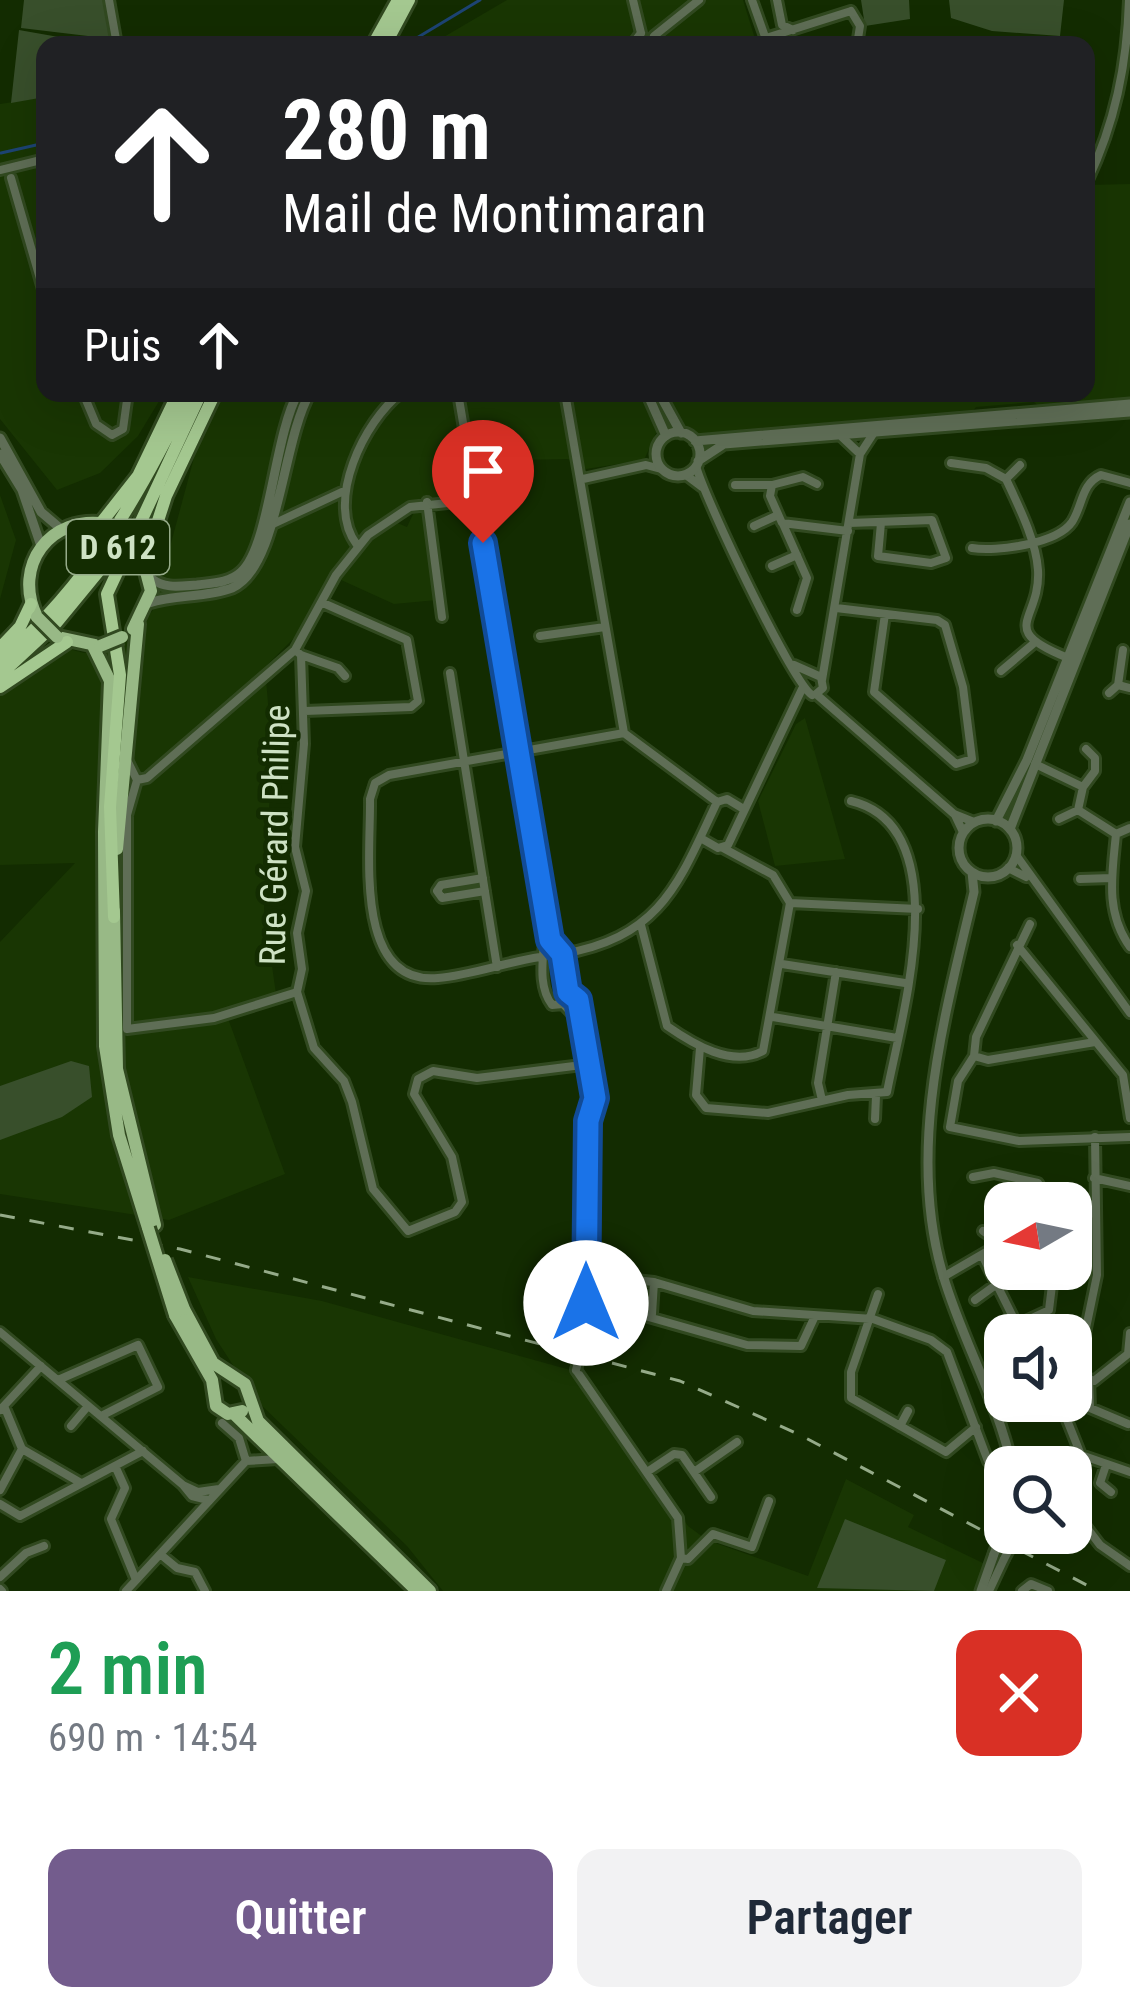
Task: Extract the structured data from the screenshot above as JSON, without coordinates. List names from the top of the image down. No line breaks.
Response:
{"streets":{"highway":["D 612"],"street":["Rue Gérard Philipe"]},"north":"left","page":{"turn":["280 m","Mail de Montimaran"],"then":"Puis","heading":["2 min","690 m · 14:54"],"buttons":["Quitter","Partager"]}}
